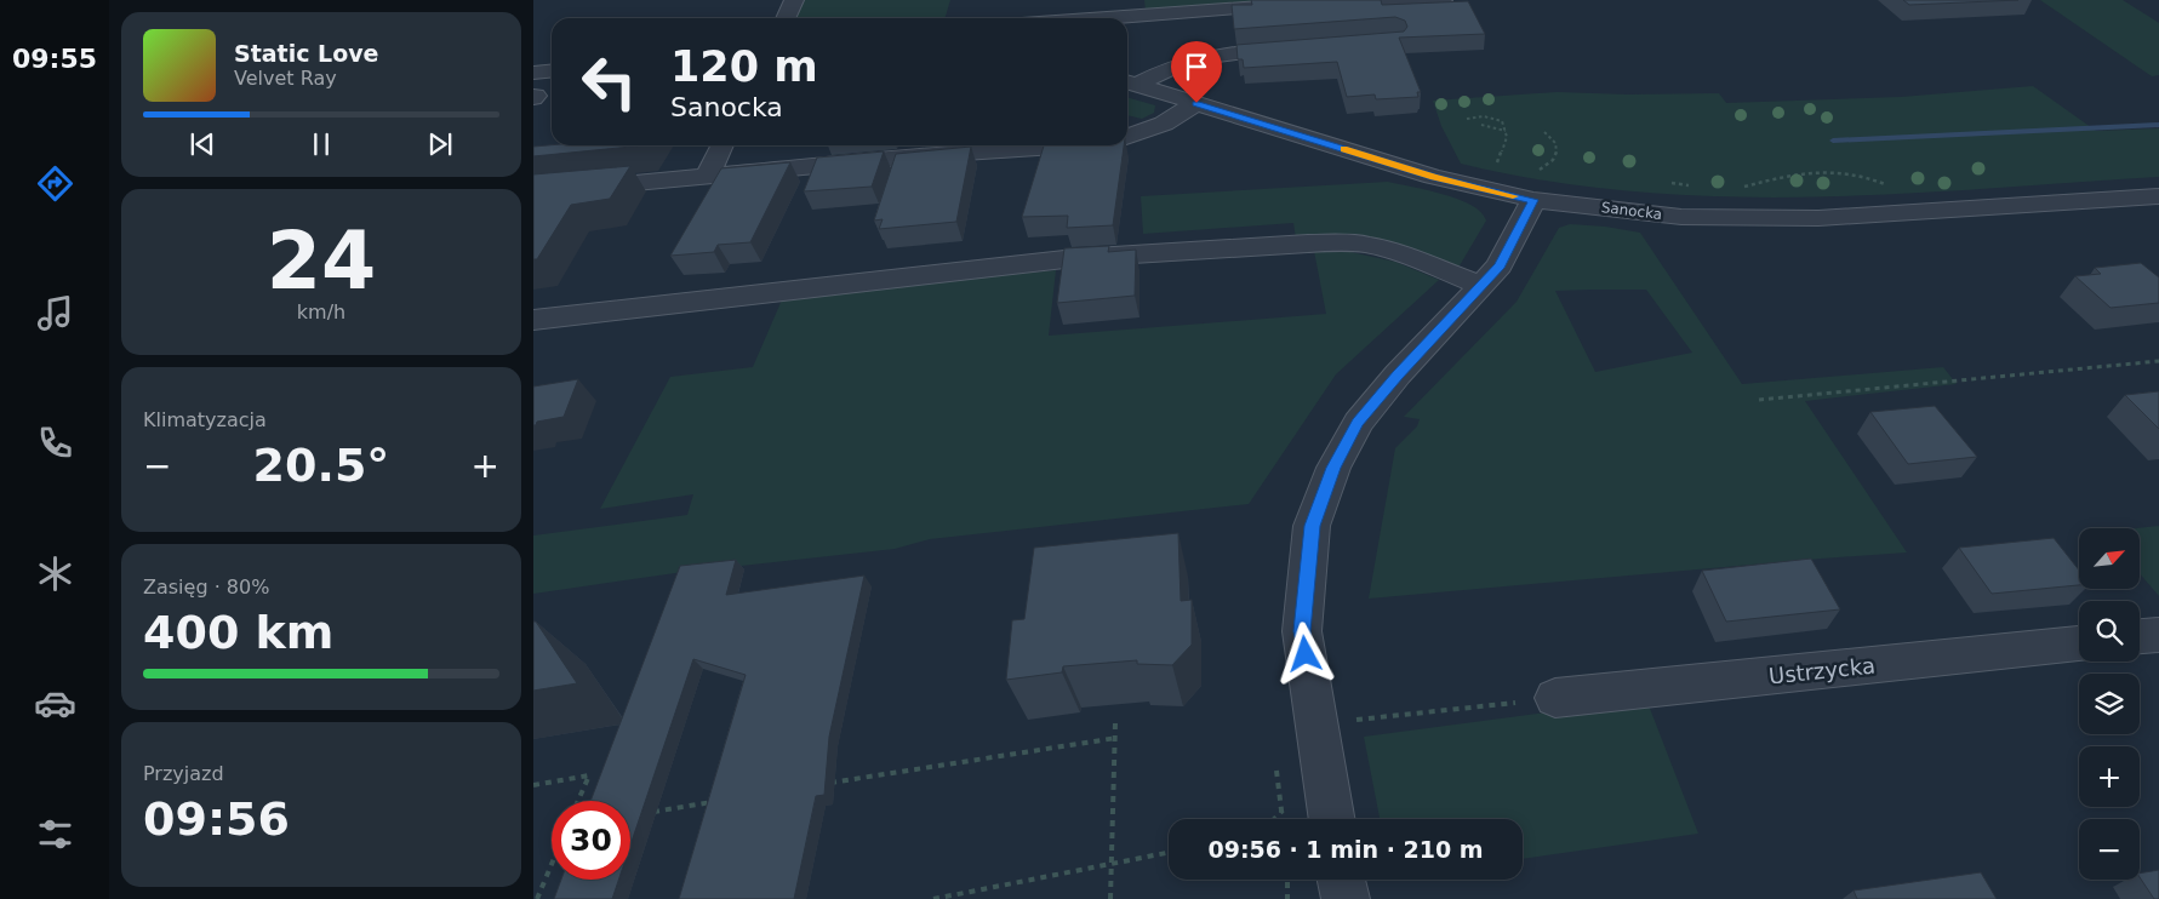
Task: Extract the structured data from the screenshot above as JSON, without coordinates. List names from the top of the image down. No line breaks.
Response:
{"streets":{"street":["Sanocka","Ustrzycka"]},"north":"top right","page":{"tabs":"09:55","turn":["120 m","Sanocka"],"song":["Static Love","Velvet Ray"],"tile":[["24","km/h"],"Klimatyzacja",["Zasięg · 80%","400 km"],["Przyjazd","09:56"]],"heat":["−","20.5°","+"],"map_buttons":["+","−"],"limit":"30","trip":"09:56 · 1 min · 210 m"}}
